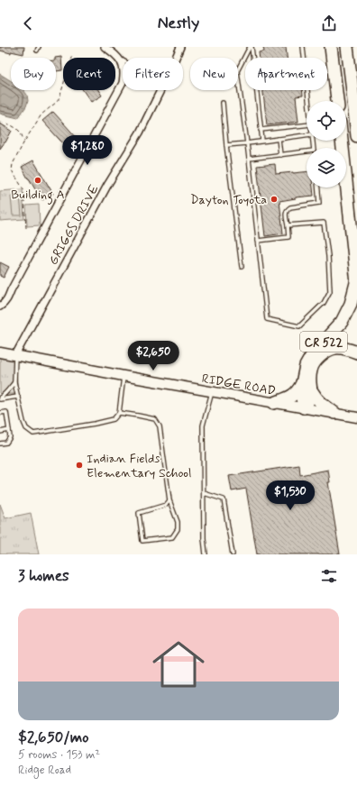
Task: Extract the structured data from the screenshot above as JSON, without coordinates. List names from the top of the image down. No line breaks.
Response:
{"streets":{"highway":["CR 522"],"street":["GRIGGS DRIVE","RIDGE ROAD"]},"crossings":[["GRIGGS DRIVE","RIDGE ROAD"],["CR 522","RIDGE ROAD"]],"places":["Building A","Dayton Toyota","Indian Fields Elementary School"],"page":{"header":"Nestly","chip":["Buy","Rent","Filters","New","Apartment"],"price":["$1,280","$2,650","$1,530"],"heading":"3 homes","list":[{"name":"$2,650/mo","note":"5 rooms · 153 m² · Ridge Road"}]}}
